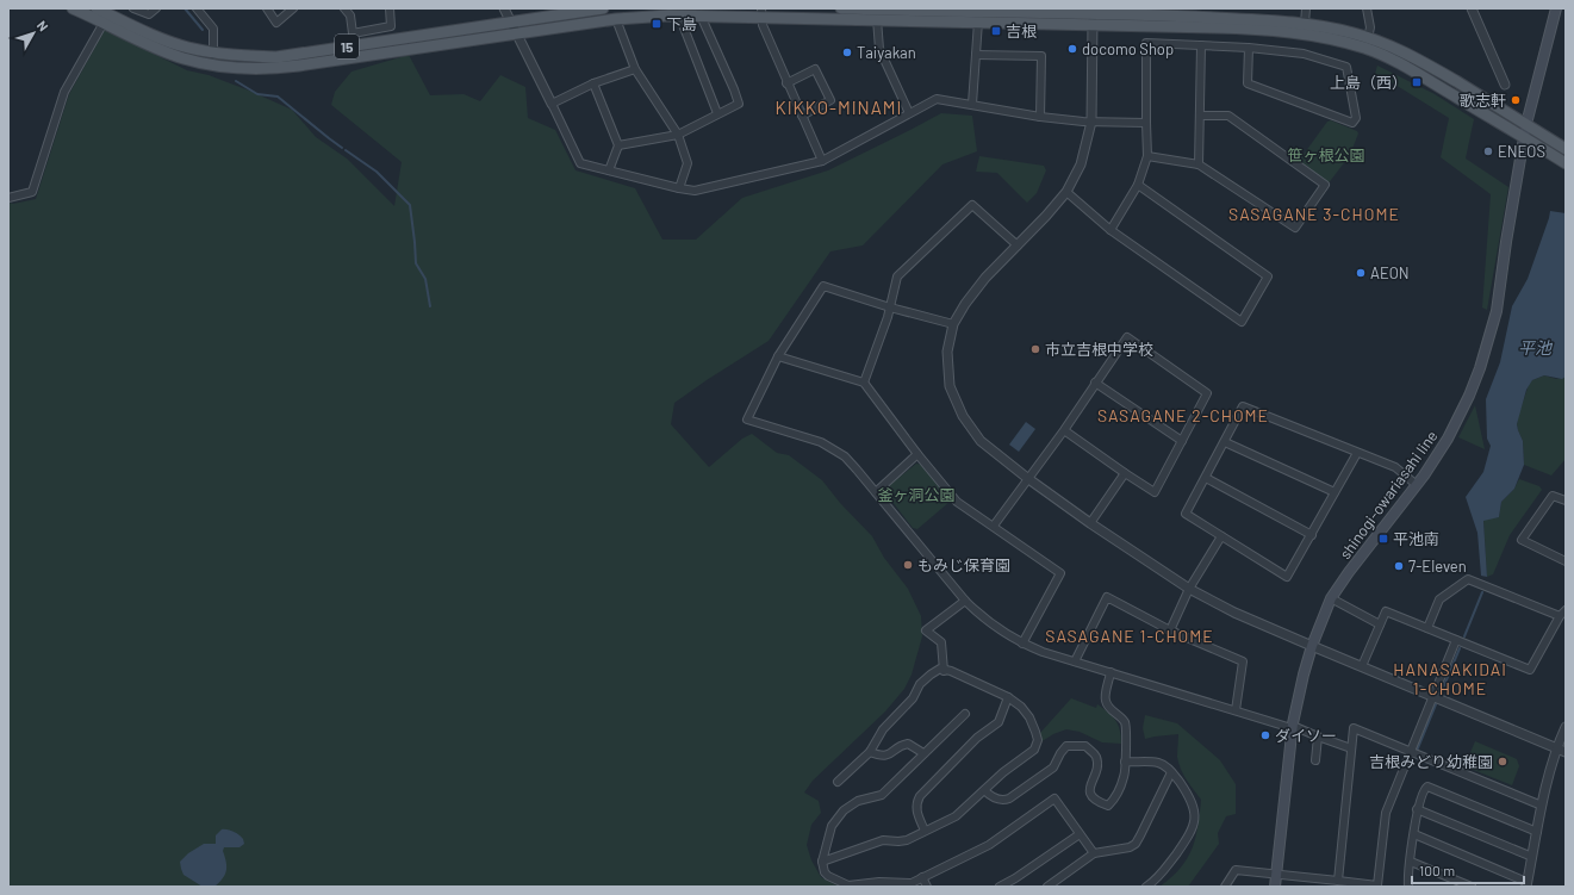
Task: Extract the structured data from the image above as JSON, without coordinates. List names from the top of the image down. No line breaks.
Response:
{"streets":{"main road":["15","shinogi-owariasahi line"]},"crossings":[["15","shinogi-owariasahi line"]],"districts":["KIKKO-MINAMI","SASAGANE 3-CHOME","SASAGANE 2-CHOME","SASAGANE 1-CHOME","HANASAKIDAI 1-CHOME"],"water":["平池"],"parks":["笹ヶ根公園","釜ヶ洞公園"],"places":{"transit":["下島","吉根","上島（西）","平池南"],"other":["docomo Shop","Taiyakan","歌志軒","ENEOS","AEON","市立吉根中学校","もみじ保育園","7-Eleven","ダイソー","吉根みどり幼稚園"]},"scale_bar":"100 m","north":"top right"}
